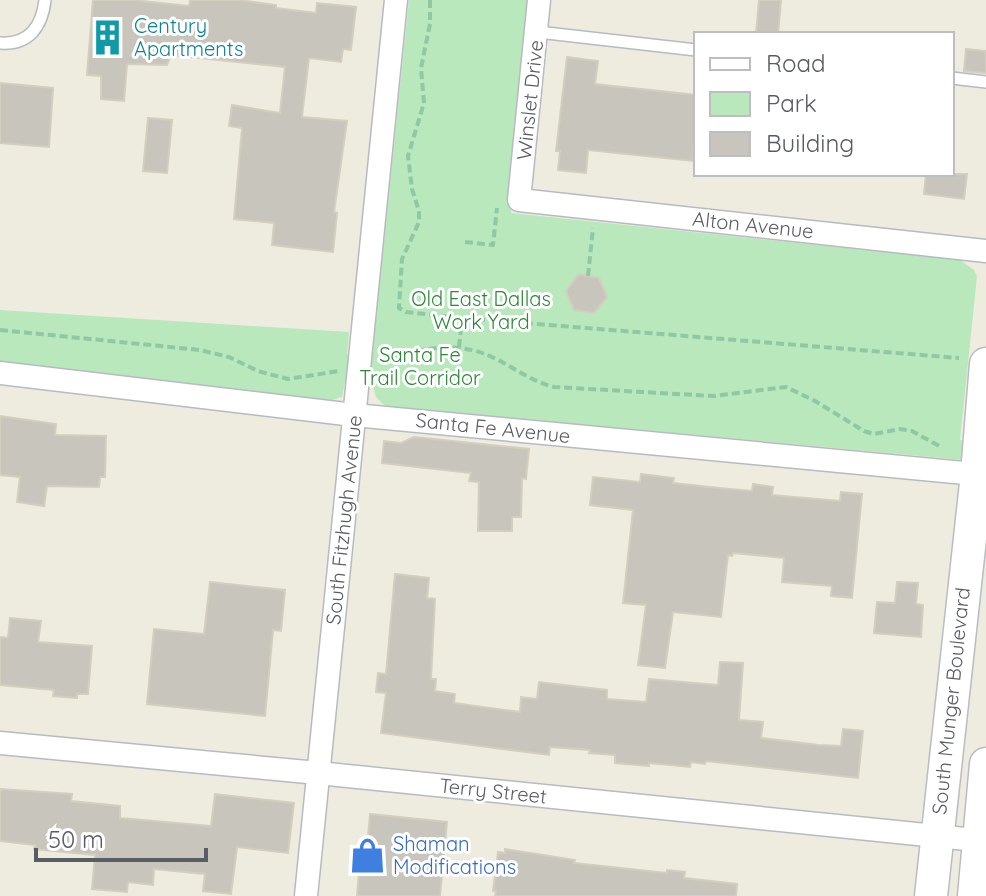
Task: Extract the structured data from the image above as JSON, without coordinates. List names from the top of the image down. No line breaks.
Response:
{"streets":{"main road":["South Munger Boulevard"],"street":["Winslet Drive","Alton Avenue","Santa Fe Avenue","South Fitzhugh Avenue","Terry Street"]},"crossings":[["Winslet Drive","Alton Avenue"],["Santa Fe Avenue","South Fitzhugh Avenue"],["Santa Fe Avenue","South Munger Boulevard"],["South Fitzhugh Avenue","Terry Street"],["South Munger Boulevard","Terry Street"]],"parks":["Old East Dallas Work Yard","Santa Fe Trail Corridor"],"places":{"building":["Century Apartments"],"shop":["Shaman Modifications"]},"legend":["Road","Park","Building"],"scale_bar":"50 m"}
